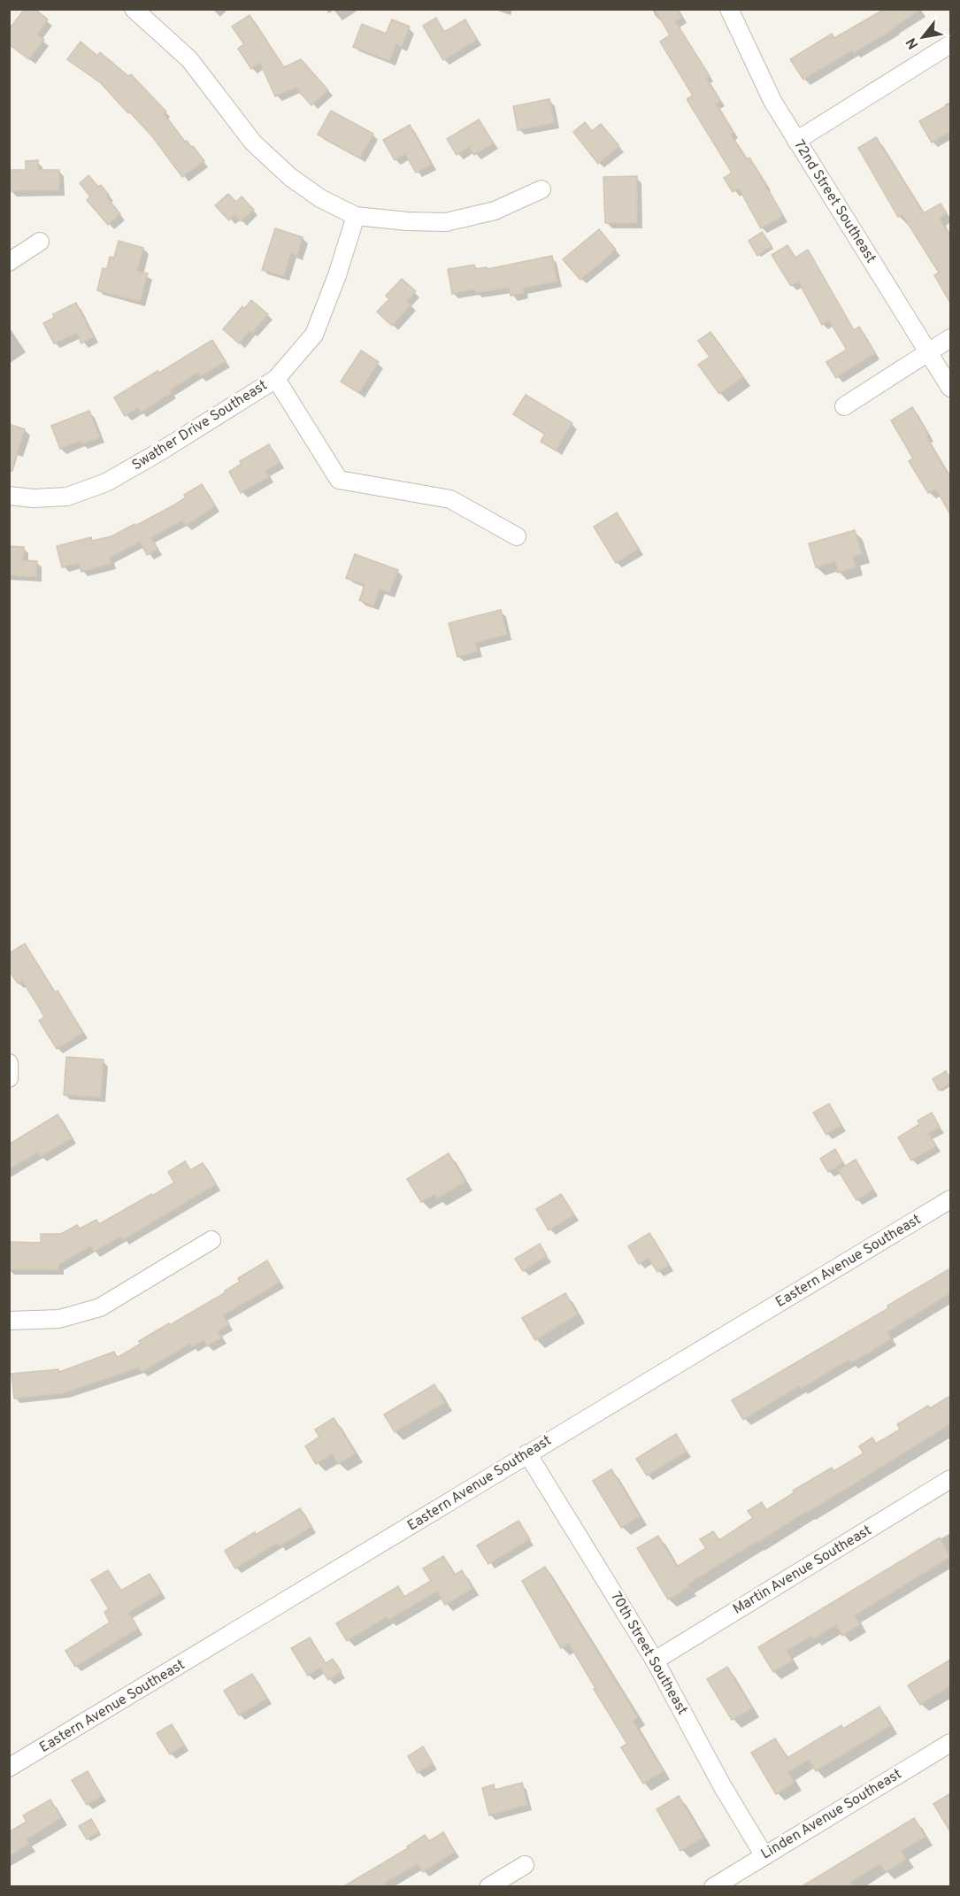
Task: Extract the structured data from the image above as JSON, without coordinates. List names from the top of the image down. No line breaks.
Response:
{"streets":{"street":["72nd Street Southeast","Swather Drive Southeast","Eastern Avenue Southeast","Martin Avenue Southeast","70th Street Southeast","Linden Avenue Southeast"]},"crossings":[["Eastern Avenue Southeast","70th Street Southeast"],["Martin Avenue Southeast","70th Street Southeast"],["70th Street Southeast","Linden Avenue Southeast"]],"north":"bottom left"}
